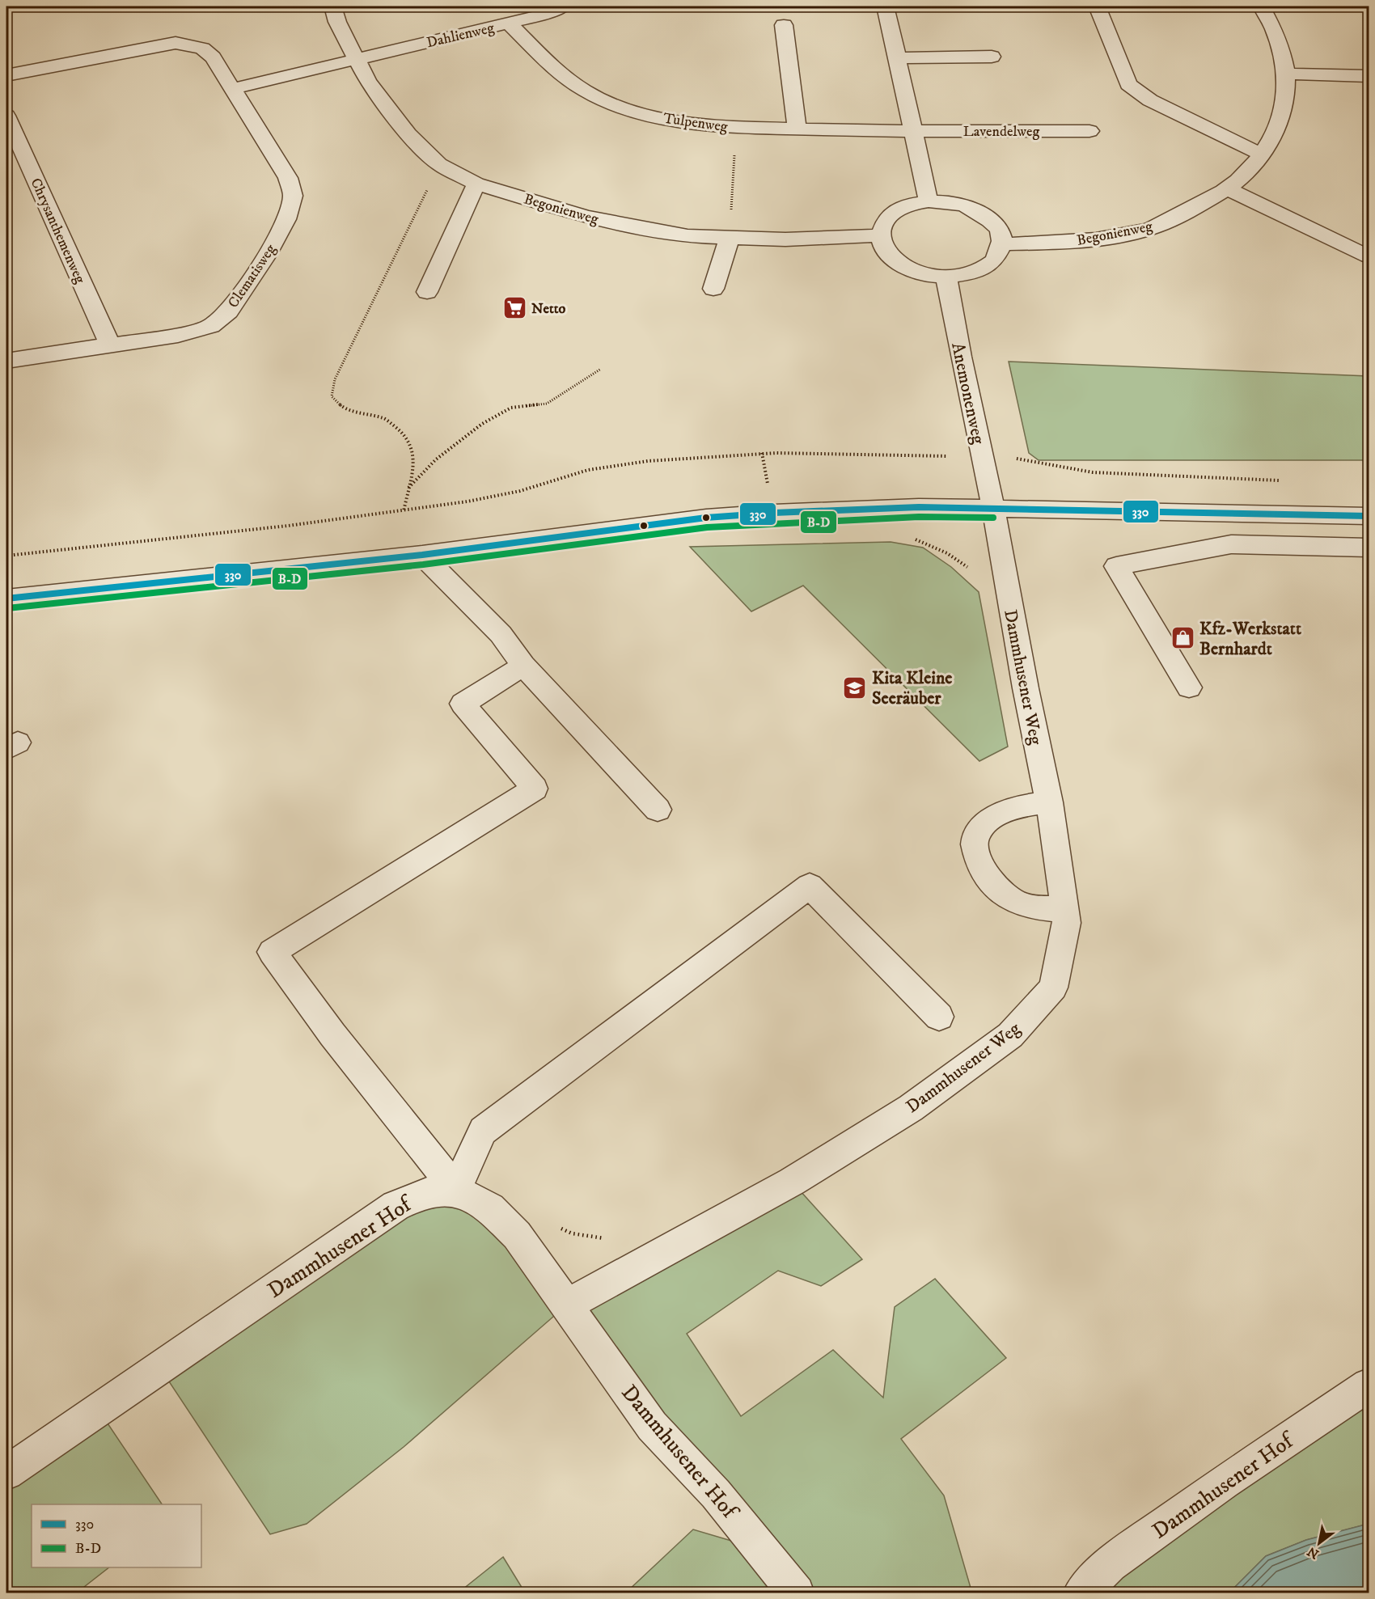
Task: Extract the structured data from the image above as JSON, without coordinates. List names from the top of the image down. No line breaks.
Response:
{"streets":{"street":["Dahlienweg","Tulpenweg","Lavendelweg","Begonienweg","Chrysanthemenweg","Clematisweg","Anemonenweg","Dammhusener Weg","Dammhusener Hof"]},"crossings":[["Dahlienweg","Tulpenweg"],["Dahlienweg","Begonienweg"],["Tulpenweg","Lavendelweg"],["Begonienweg","Anemonenweg"],["Chrysanthemenweg","Clematisweg"],["Anemonenweg","Dammhusener Weg"],["Dammhusener Weg","Dammhusener Hof"]],"places":{"supermarket":["Netto"],"shop":["Kfz-Werkstatt Bernhardt"],"school or university":["Kita Kleine Seeräuber"]},"lines":["transit line 330","transit line B-D"],"legend":["330","B-D"],"north":"bottom left"}
